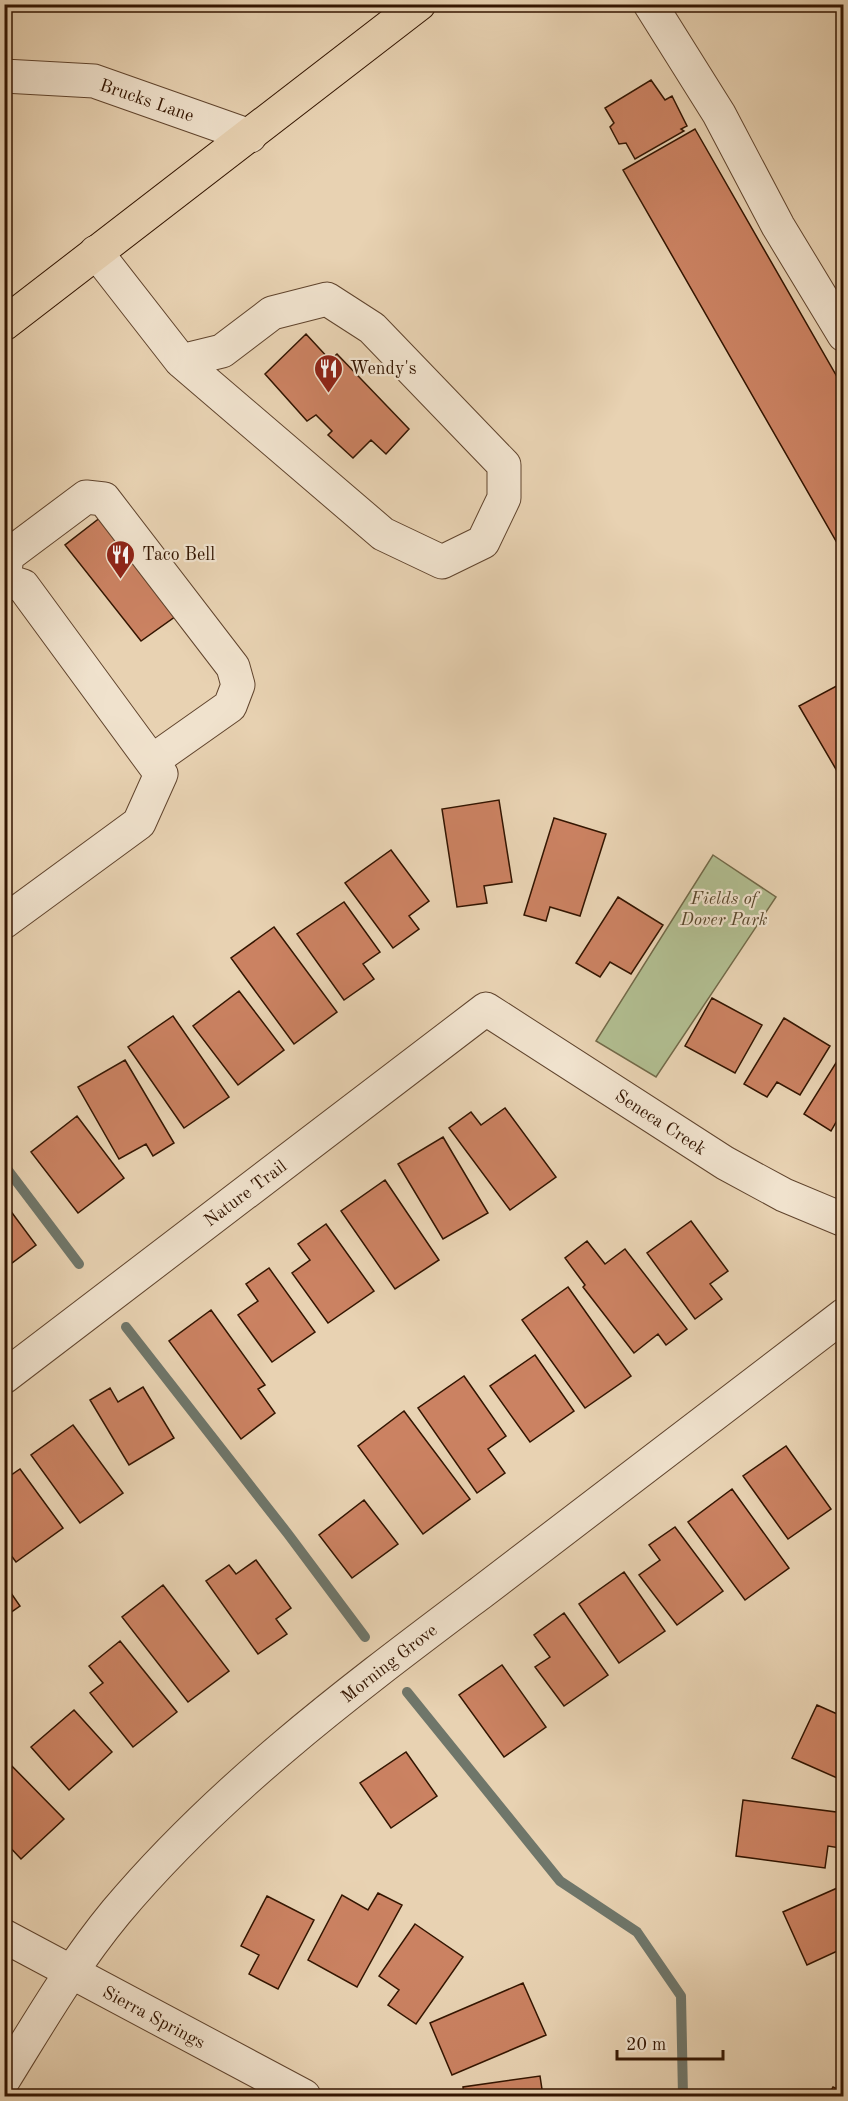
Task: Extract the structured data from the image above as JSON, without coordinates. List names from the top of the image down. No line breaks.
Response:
{"streets":{"street":["Brucks Lane","Seneca Creek","Nature Trail","Morning Grove","Sierra Springs"]},"crossings":[["Seneca Creek","Nature Trail"],["Morning Grove","Sierra Springs"]],"parks":["Fields of Dover Park"],"places":{"restaurant":["Wendy's","Taco Bell"]},"scale_bar":"20 m"}
